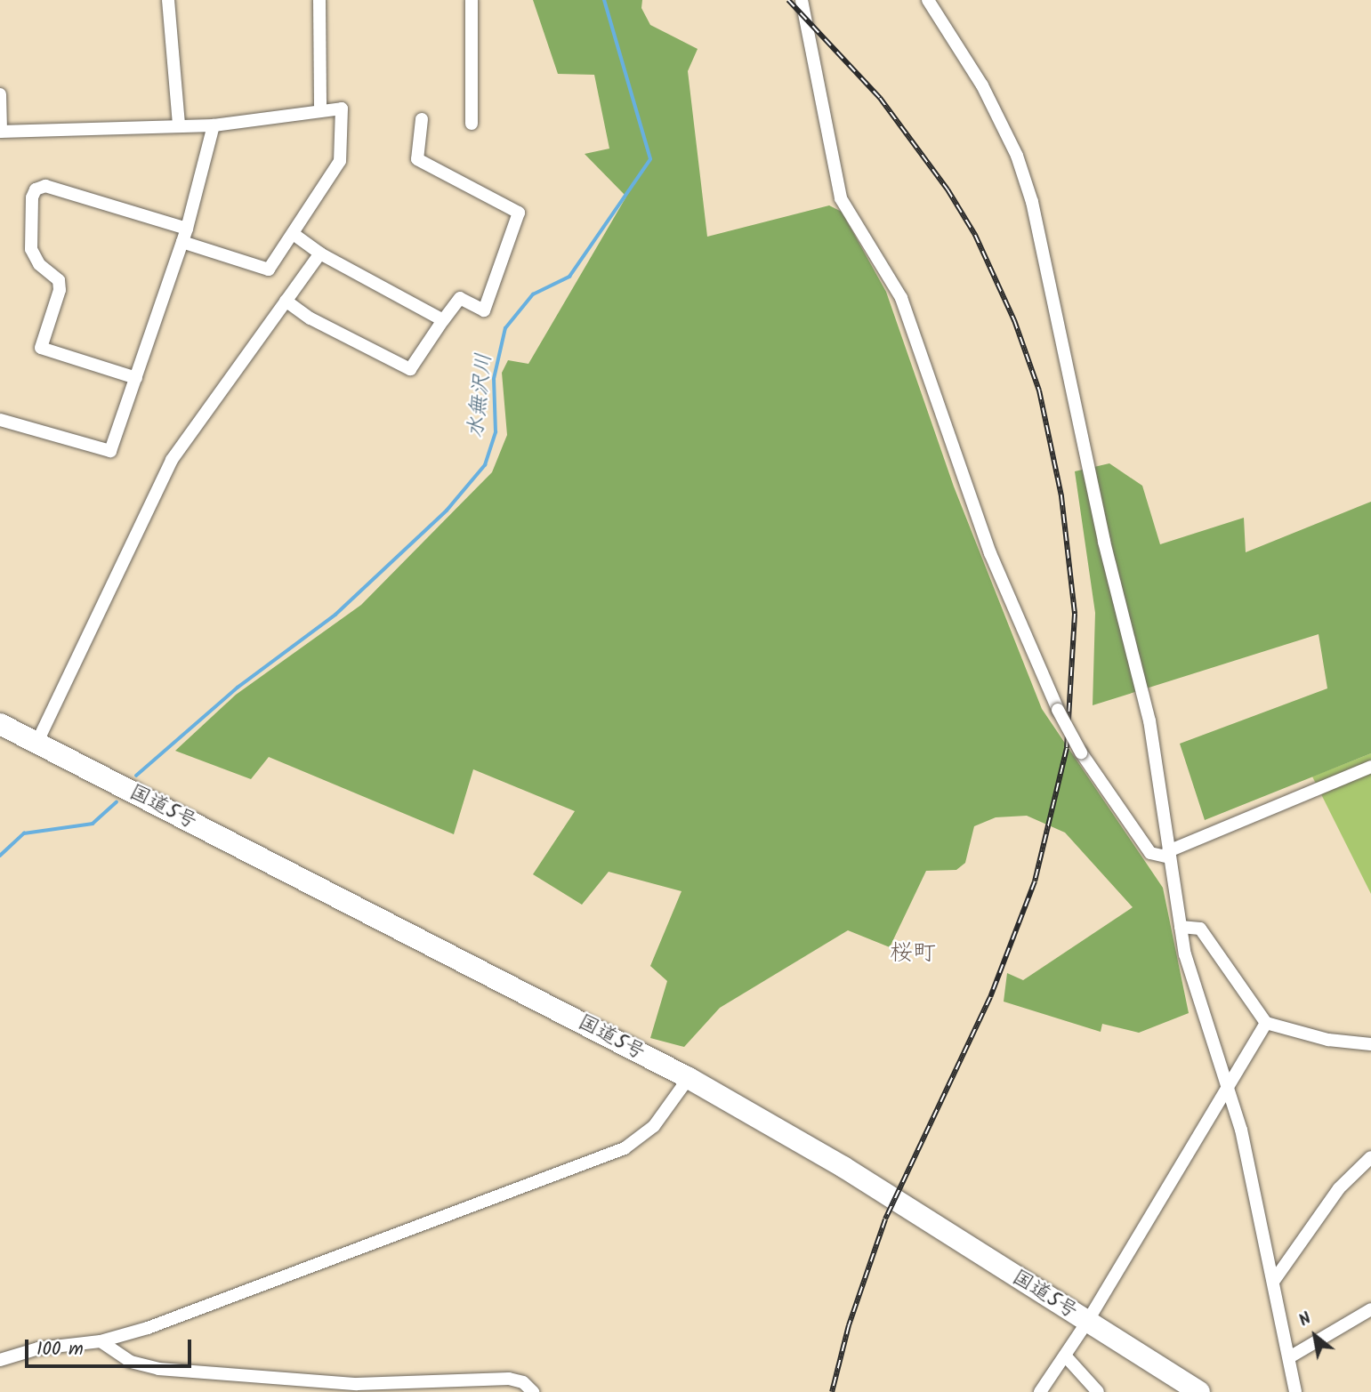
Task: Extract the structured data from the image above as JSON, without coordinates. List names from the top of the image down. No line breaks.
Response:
{"streets":{"highway":["国道5号"]},"districts":["桜町"],"water":["水無沢川"],"scale_bar":"100 m","north":"top left"}
